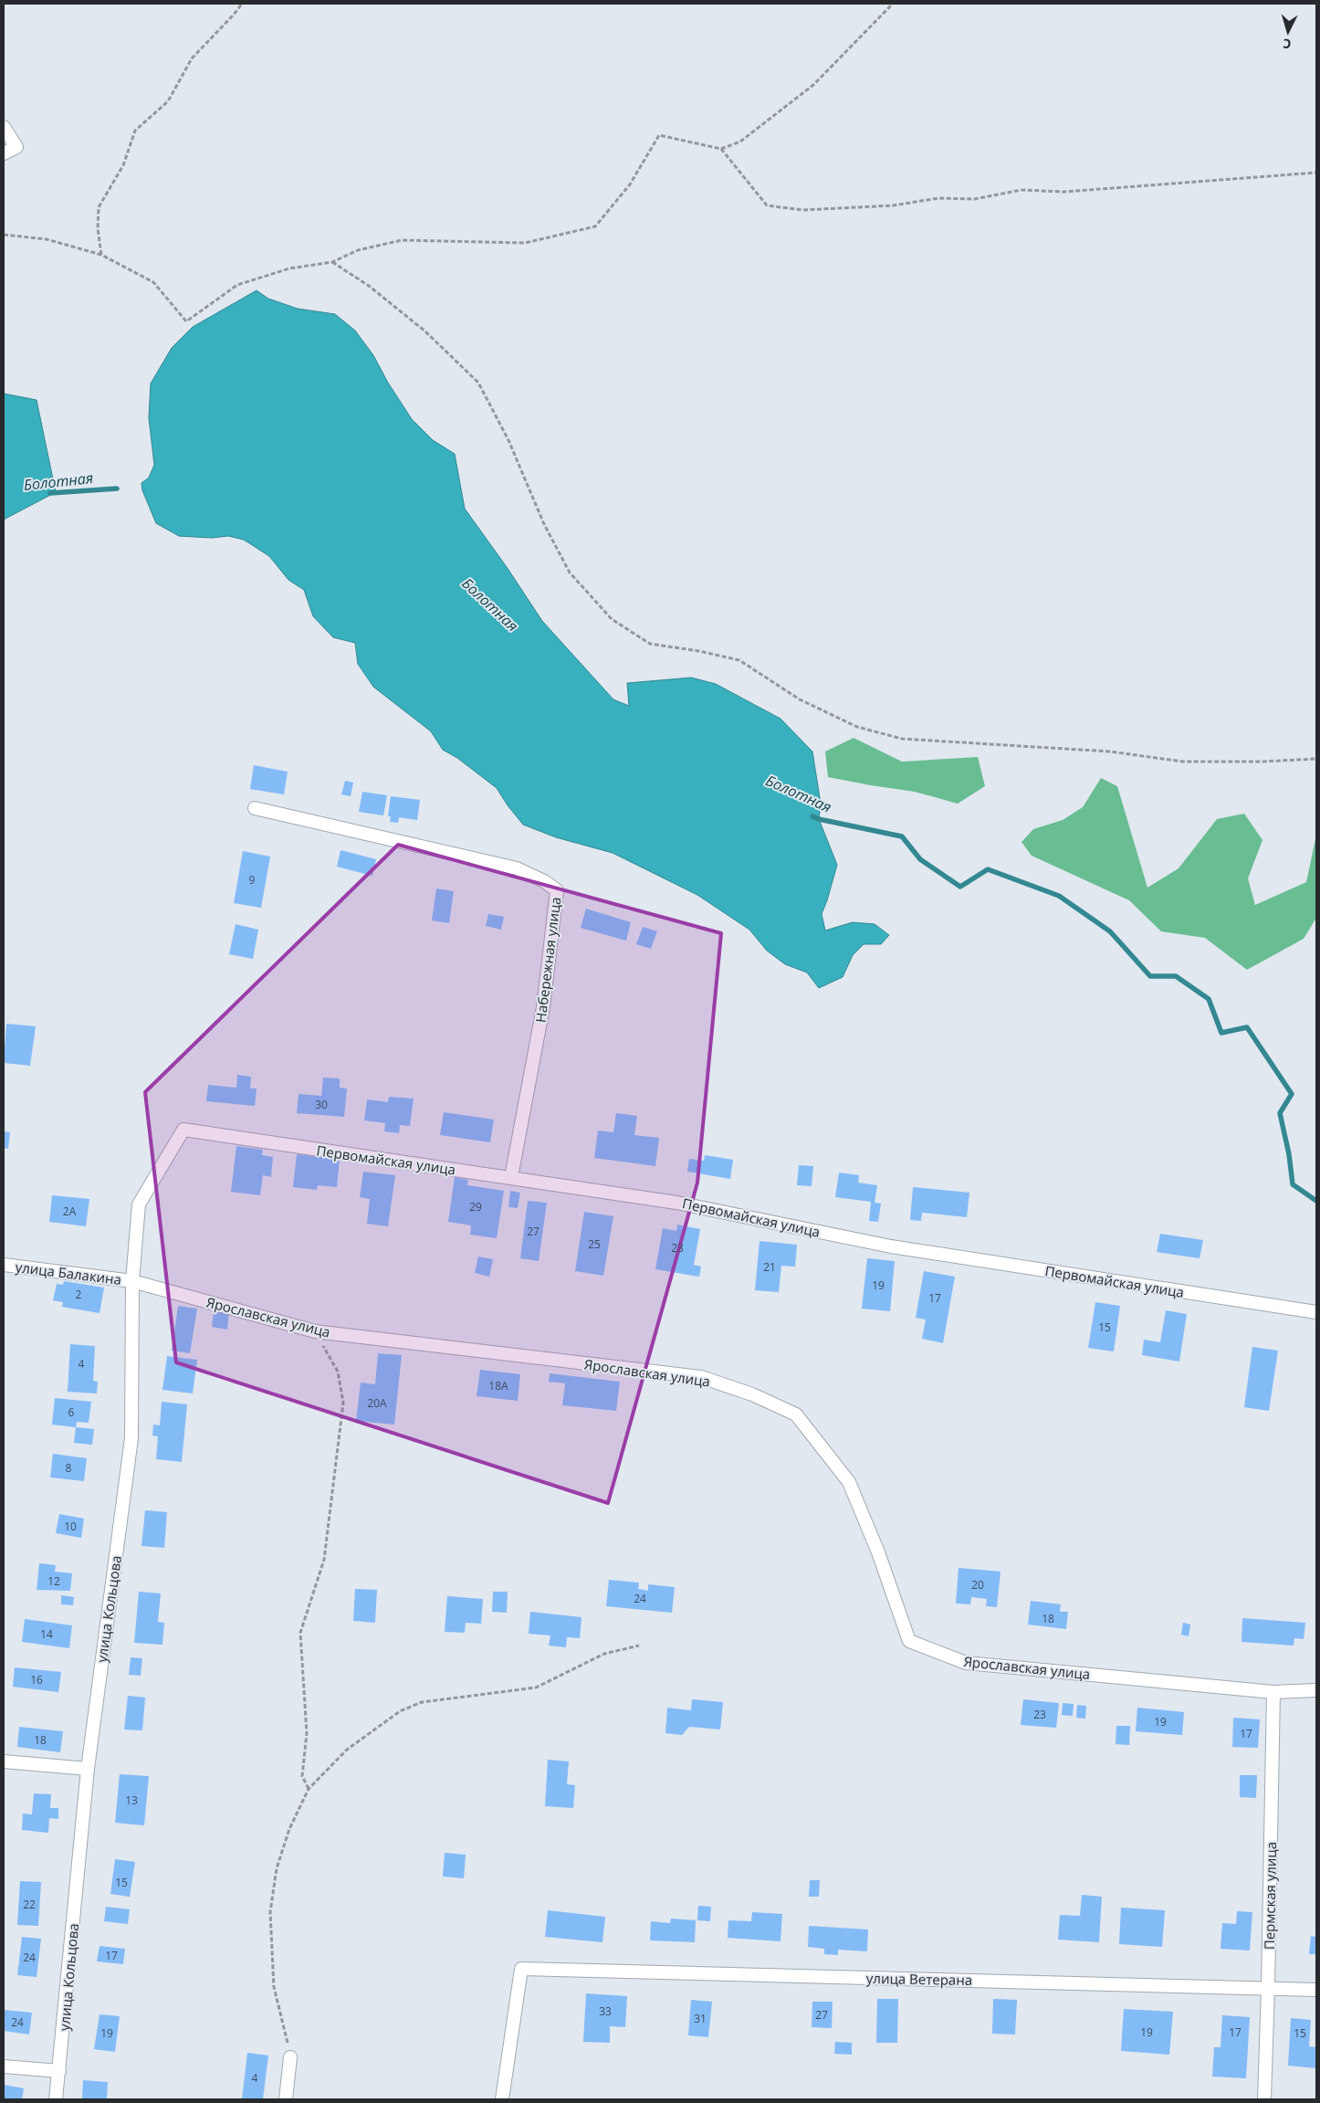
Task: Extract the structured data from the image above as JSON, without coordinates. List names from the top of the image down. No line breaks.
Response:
{"streets":{"street":["Набережная улица","Первомайская улица","улица Балакина","Ярославская улица","улица Кольцова","Пермская улица","улица Ветерана"]},"crossings":[["Набережная улица","Первомайская улица"],["Первомайская улица","улица Кольцова"],["улица Балакина","Ярославская улица"],["улица Балакина","улица Кольцова"],["Ярославская улица","улица Кольцова"],["Ярославская улица","Пермская улица"],["Пермская улица","улица Ветерана"]],"water":["Болотная"],"house_numbers":["9","30","29","2А","27","25","23","21","19","2","17","15","4","18А","20А","6","8","10","12","20","24","18","14","16","23","19","17","18","13","15","22","17","24","33","27","31","24","19","17","19","15","4"],"north":"bottom"}
